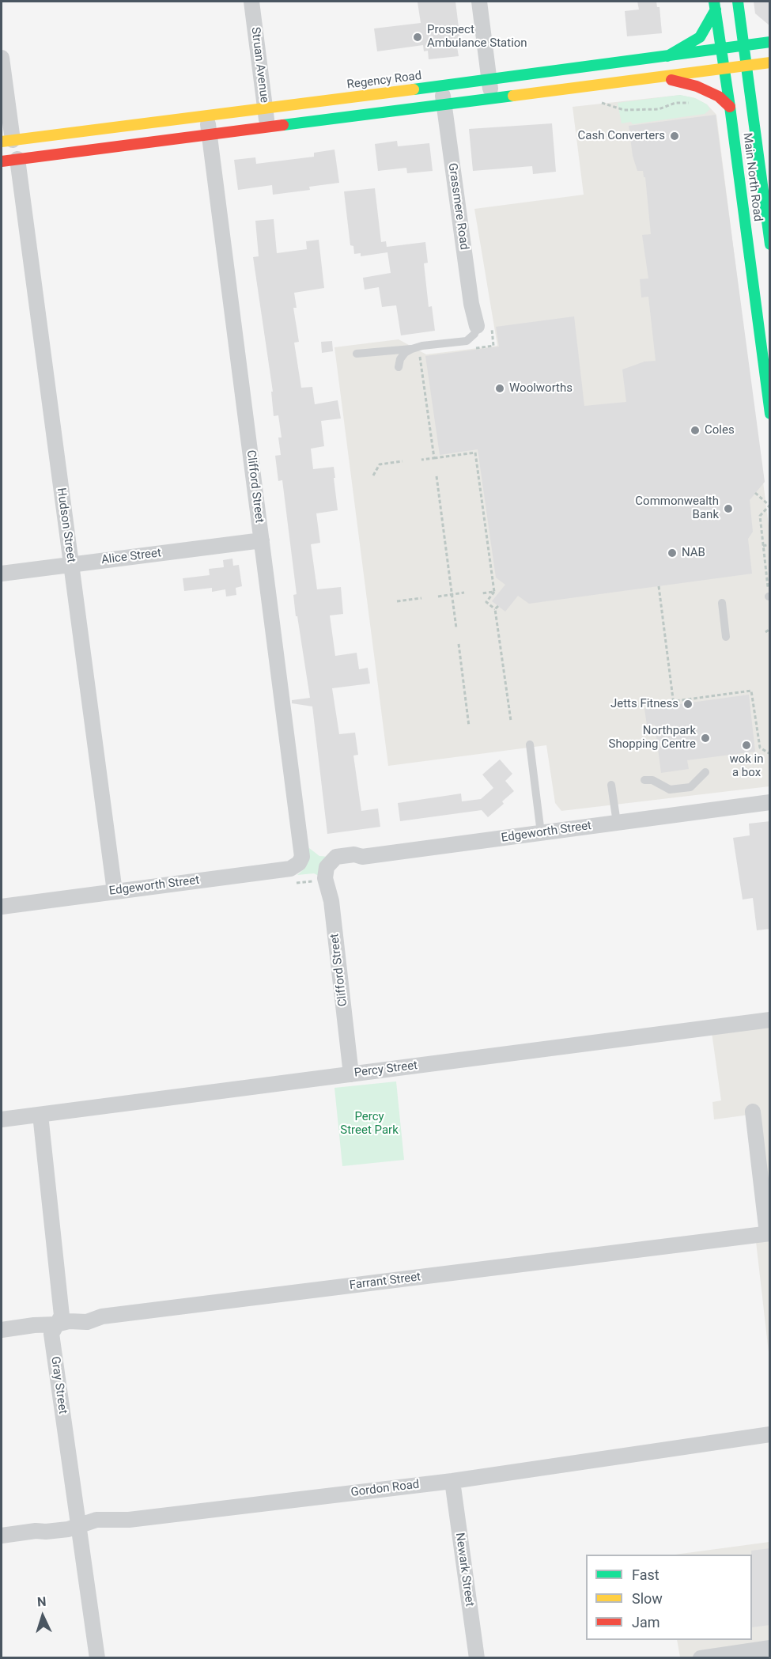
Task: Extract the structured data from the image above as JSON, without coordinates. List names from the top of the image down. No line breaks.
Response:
{"streets":{"main road":["Regency Road","Main North Road"],"street":["Struan Avenue","Grassmere Road","Clifford Street","Hudson Street","Alice Street","Edgeworth Street","Percy Street","Farrant Street","Gray Street","Gordon Road","Newark Street"]},"crossings":[["Struan Avenue","Regency Road"],["Regency Road","Main North Road"],["Regency Road","Grassmere Road"],["Regency Road","Clifford Street"],["Clifford Street","Alice Street"],["Clifford Street","Edgeworth Street"],["Clifford Street","Percy Street"],["Hudson Street","Alice Street"],["Hudson Street","Edgeworth Street"],["Percy Street","Gray Street"],["Farrant Street","Gray Street"],["Gray Street","Gordon Road"],["Gordon Road","Newark Street"]],"parks":["Percy Street Park"],"places":["Prospect Ambulance Station","Cash Converters","Woolworths","Coles","Commonwealth Bank","NAB","Jetts Fitness","Northpark Shopping Centre","wok in a box"],"legend":["Fast","Slow","Jam"],"north":"top"}
